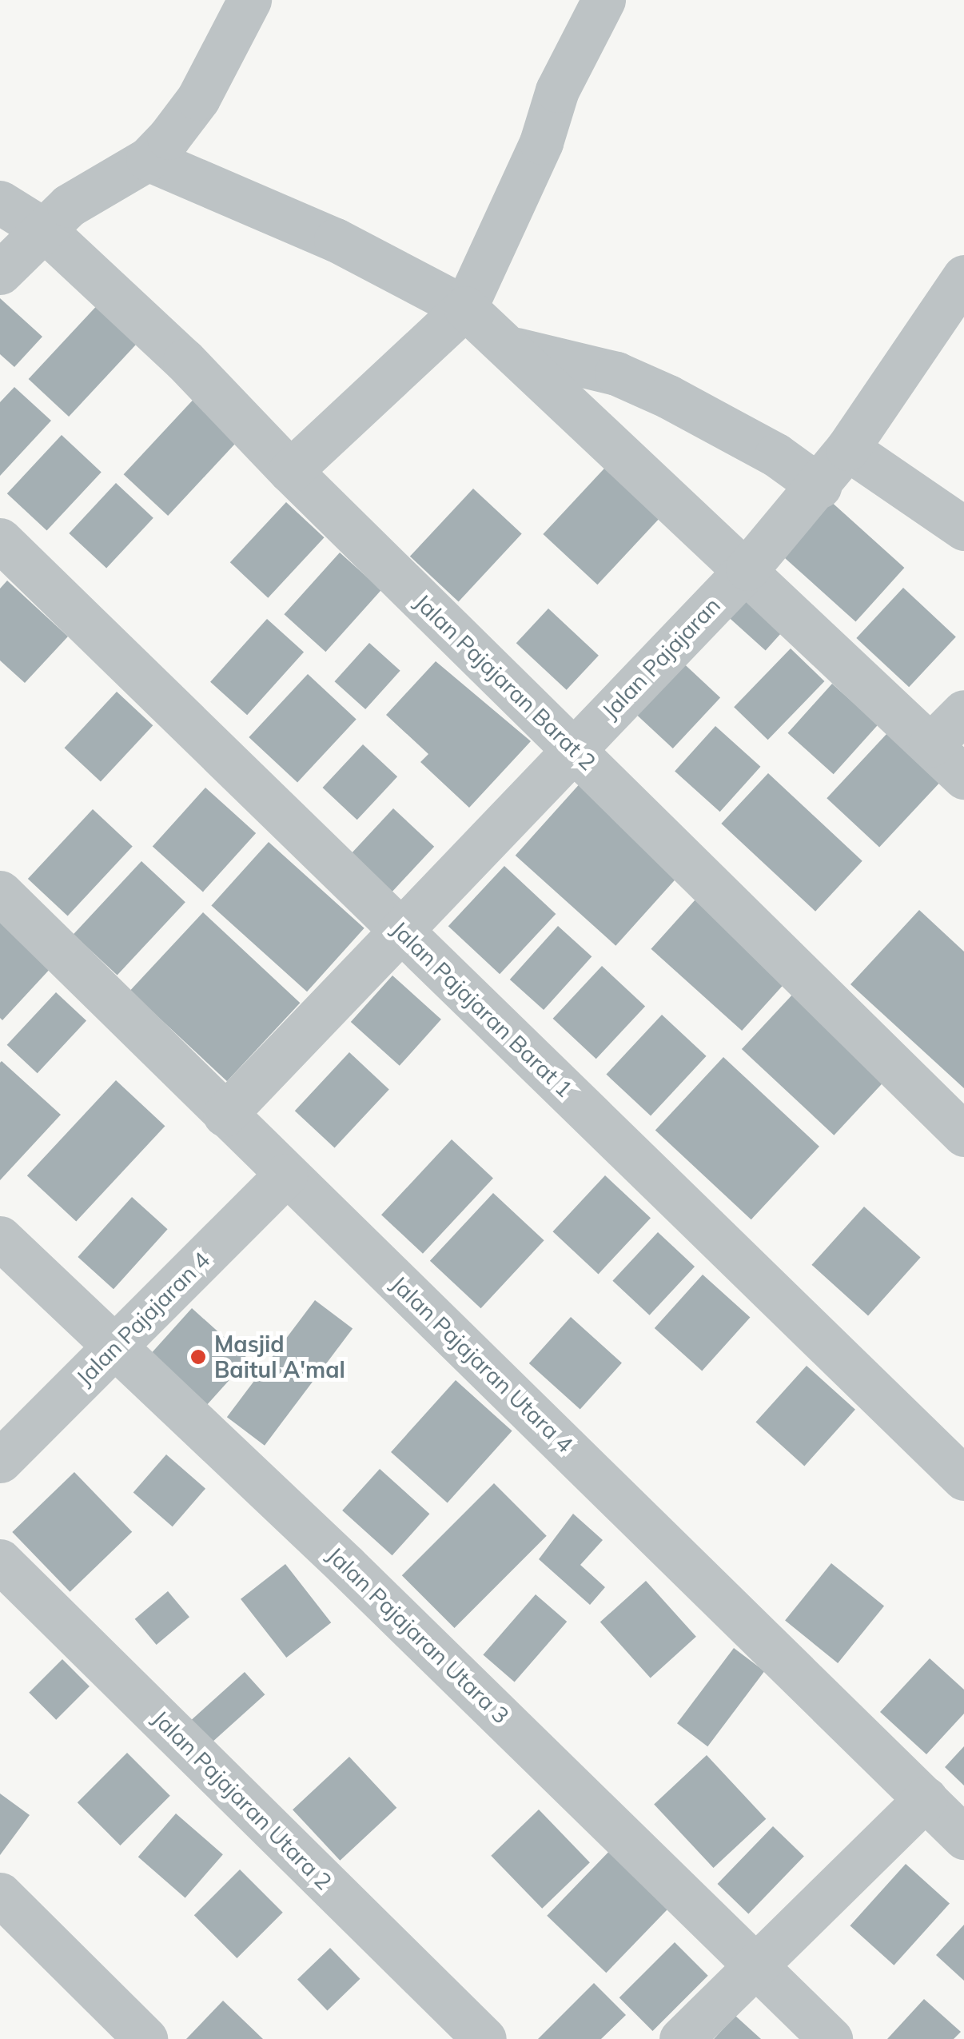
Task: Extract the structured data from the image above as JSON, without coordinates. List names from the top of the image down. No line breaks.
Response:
{"streets":{"street":["Jalan Pajajaran","Jalan Pajajaran Barat 2","Jalan Pajajaran Barat 1","Jalan Pajajaran 4","Jalan Pajajaran Utara 4","Jalan Pajajaran Utara 3","Jalan Pajajaran Utara 2"]},"crossings":[["Jalan Pajajaran","Jalan Pajajaran Barat 2"],["Jalan Pajajaran","Jalan Pajajaran Barat 1"],["Jalan Pajajaran","Jalan Pajajaran Utara 4"],["Jalan Pajajaran 4","Jalan Pajajaran Utara 4"],["Jalan Pajajaran 4","Jalan Pajajaran Utara 3"]],"places":["Masjid Baitul A'mal"]}
